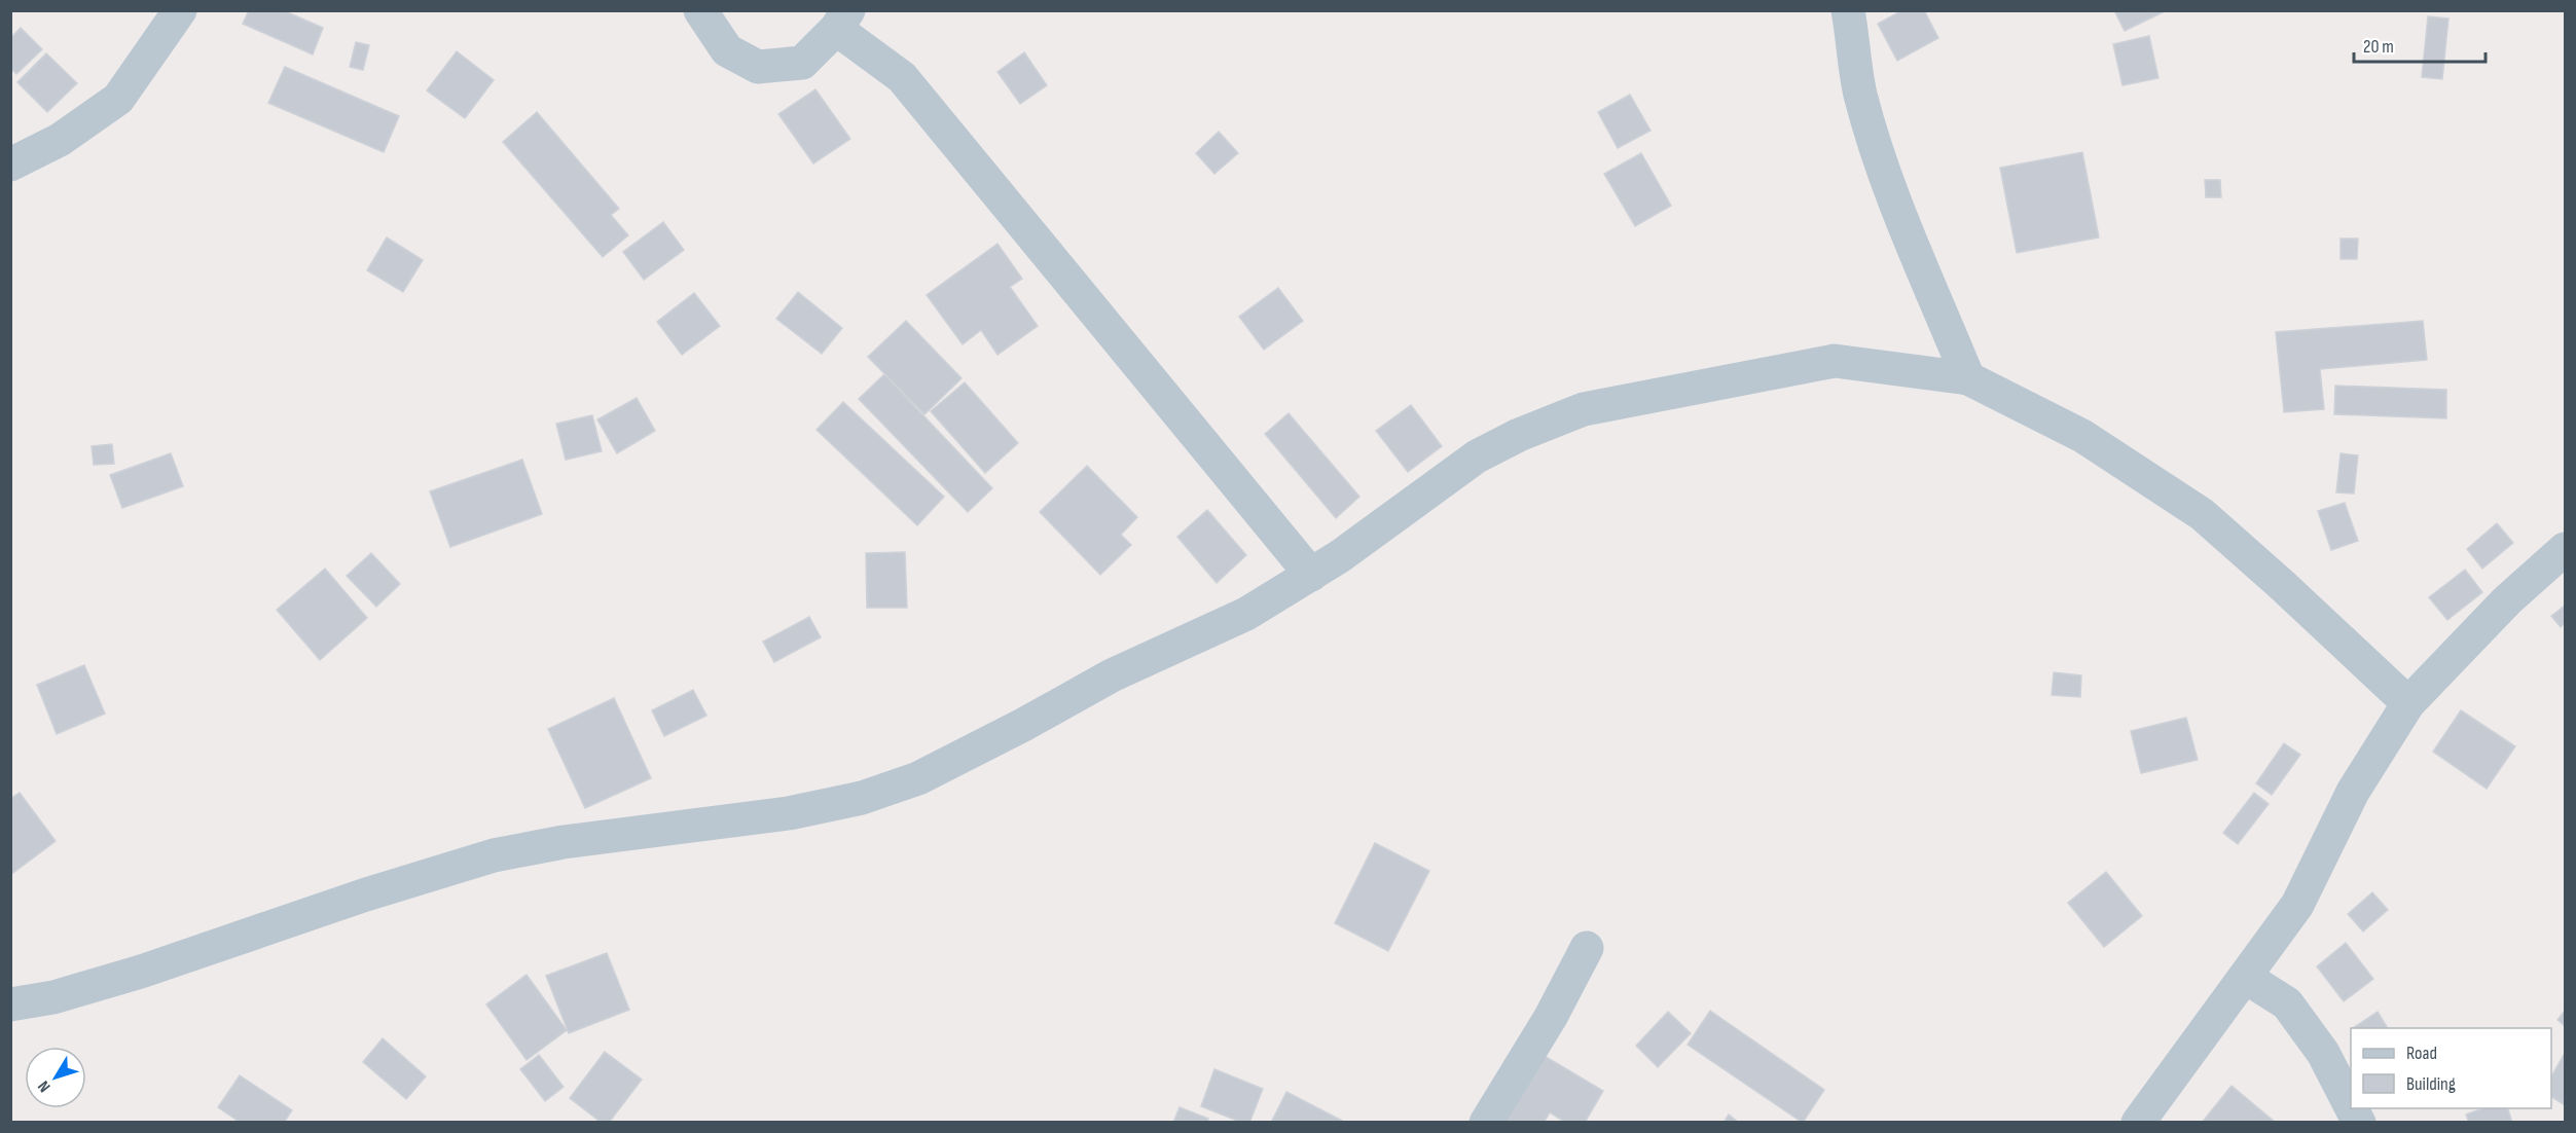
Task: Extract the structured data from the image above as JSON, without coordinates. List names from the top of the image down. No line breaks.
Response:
{"legend":["Road","Building"],"scale_bar":"20 m","north":"bottom left"}
